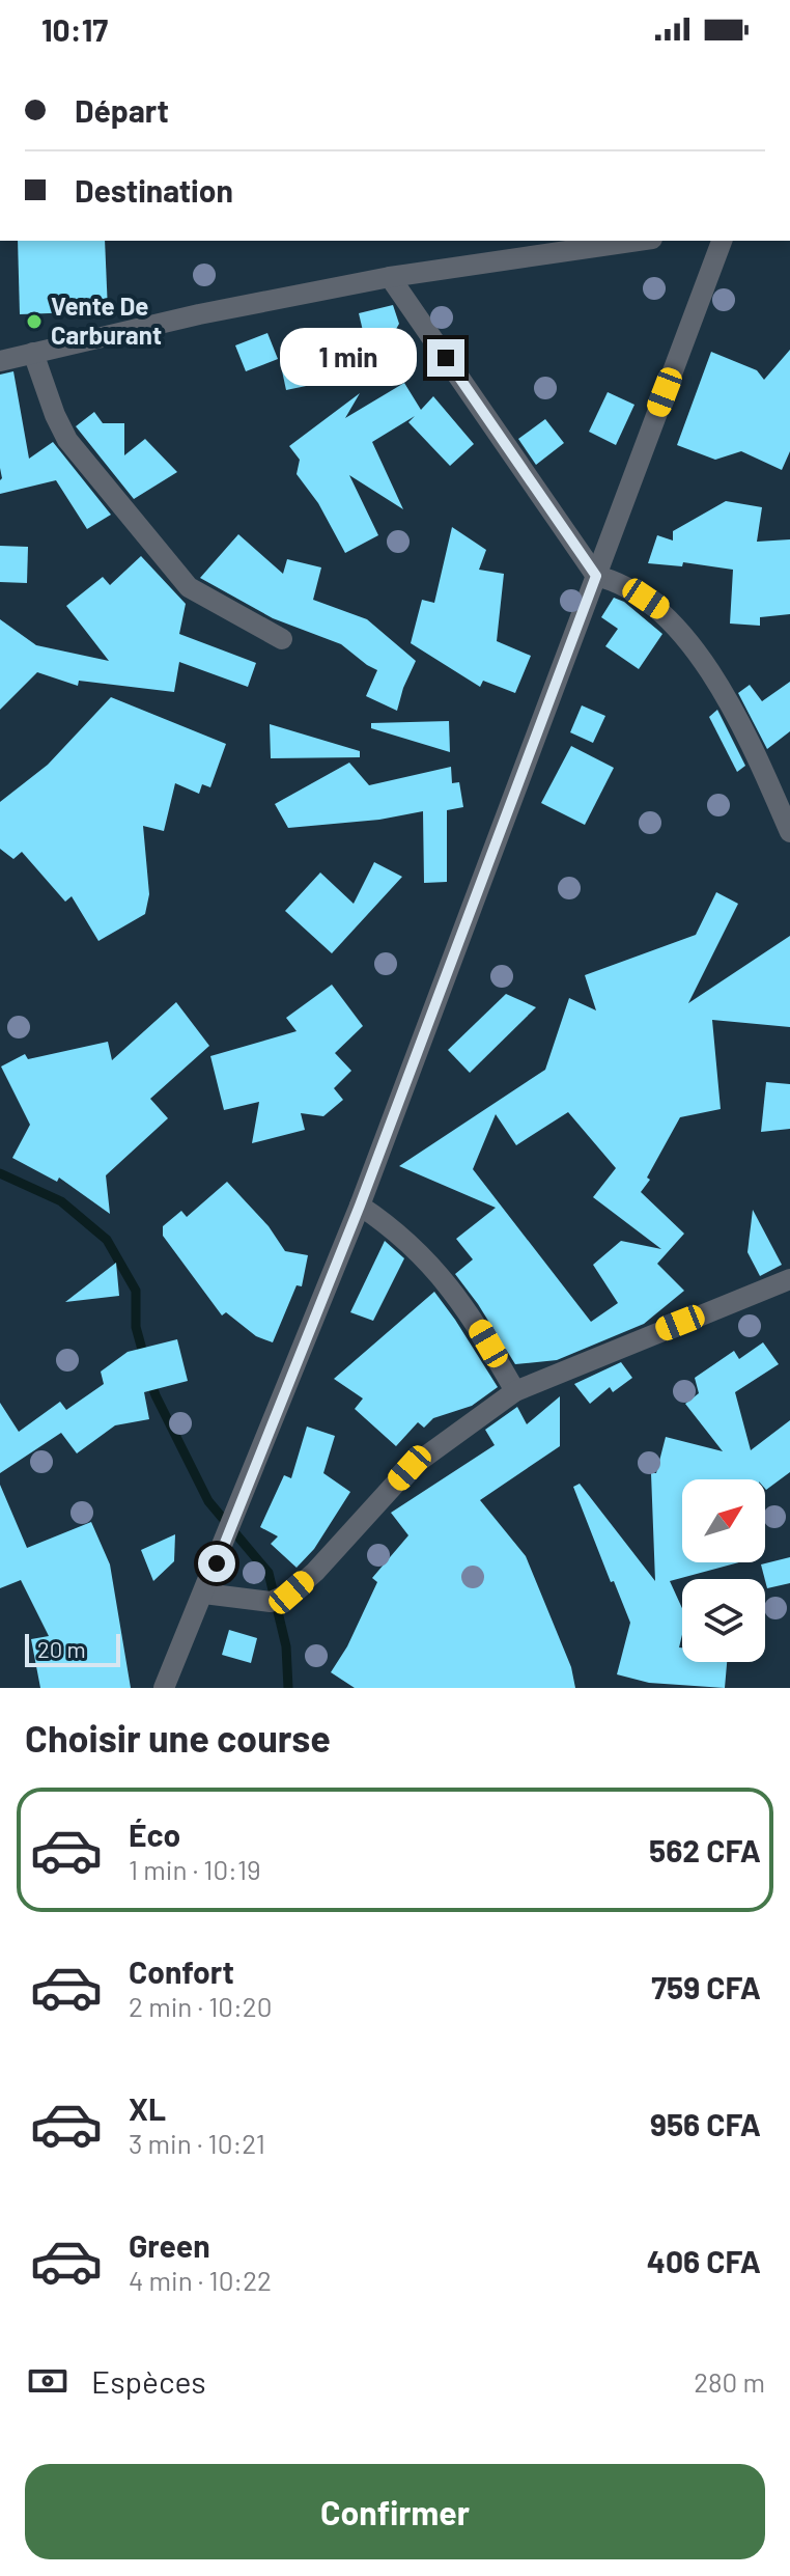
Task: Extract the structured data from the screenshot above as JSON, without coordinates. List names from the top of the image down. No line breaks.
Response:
{"places":["Vente De Carburant"],"scale_bar":"20 m","north":"top right","page":{"status":"10:17","banner":["Départ","Destination"],"bubble":"1 min","scale":"20 m","heading":"Choisir une course","list":[{"name":"Éco","note":"1 min · 10:19","value":"562 CFA"},{"name":"Confort","note":"2 min · 10:20","value":"759 CFA"},{"name":"XL","note":"3 min · 10:21","value":"956 CFA"},{"name":"Green","note":"4 min · 10:22","value":"406 CFA"}],"pay":["Espèces","280 m"],"buttons":"Confirmer"}}
